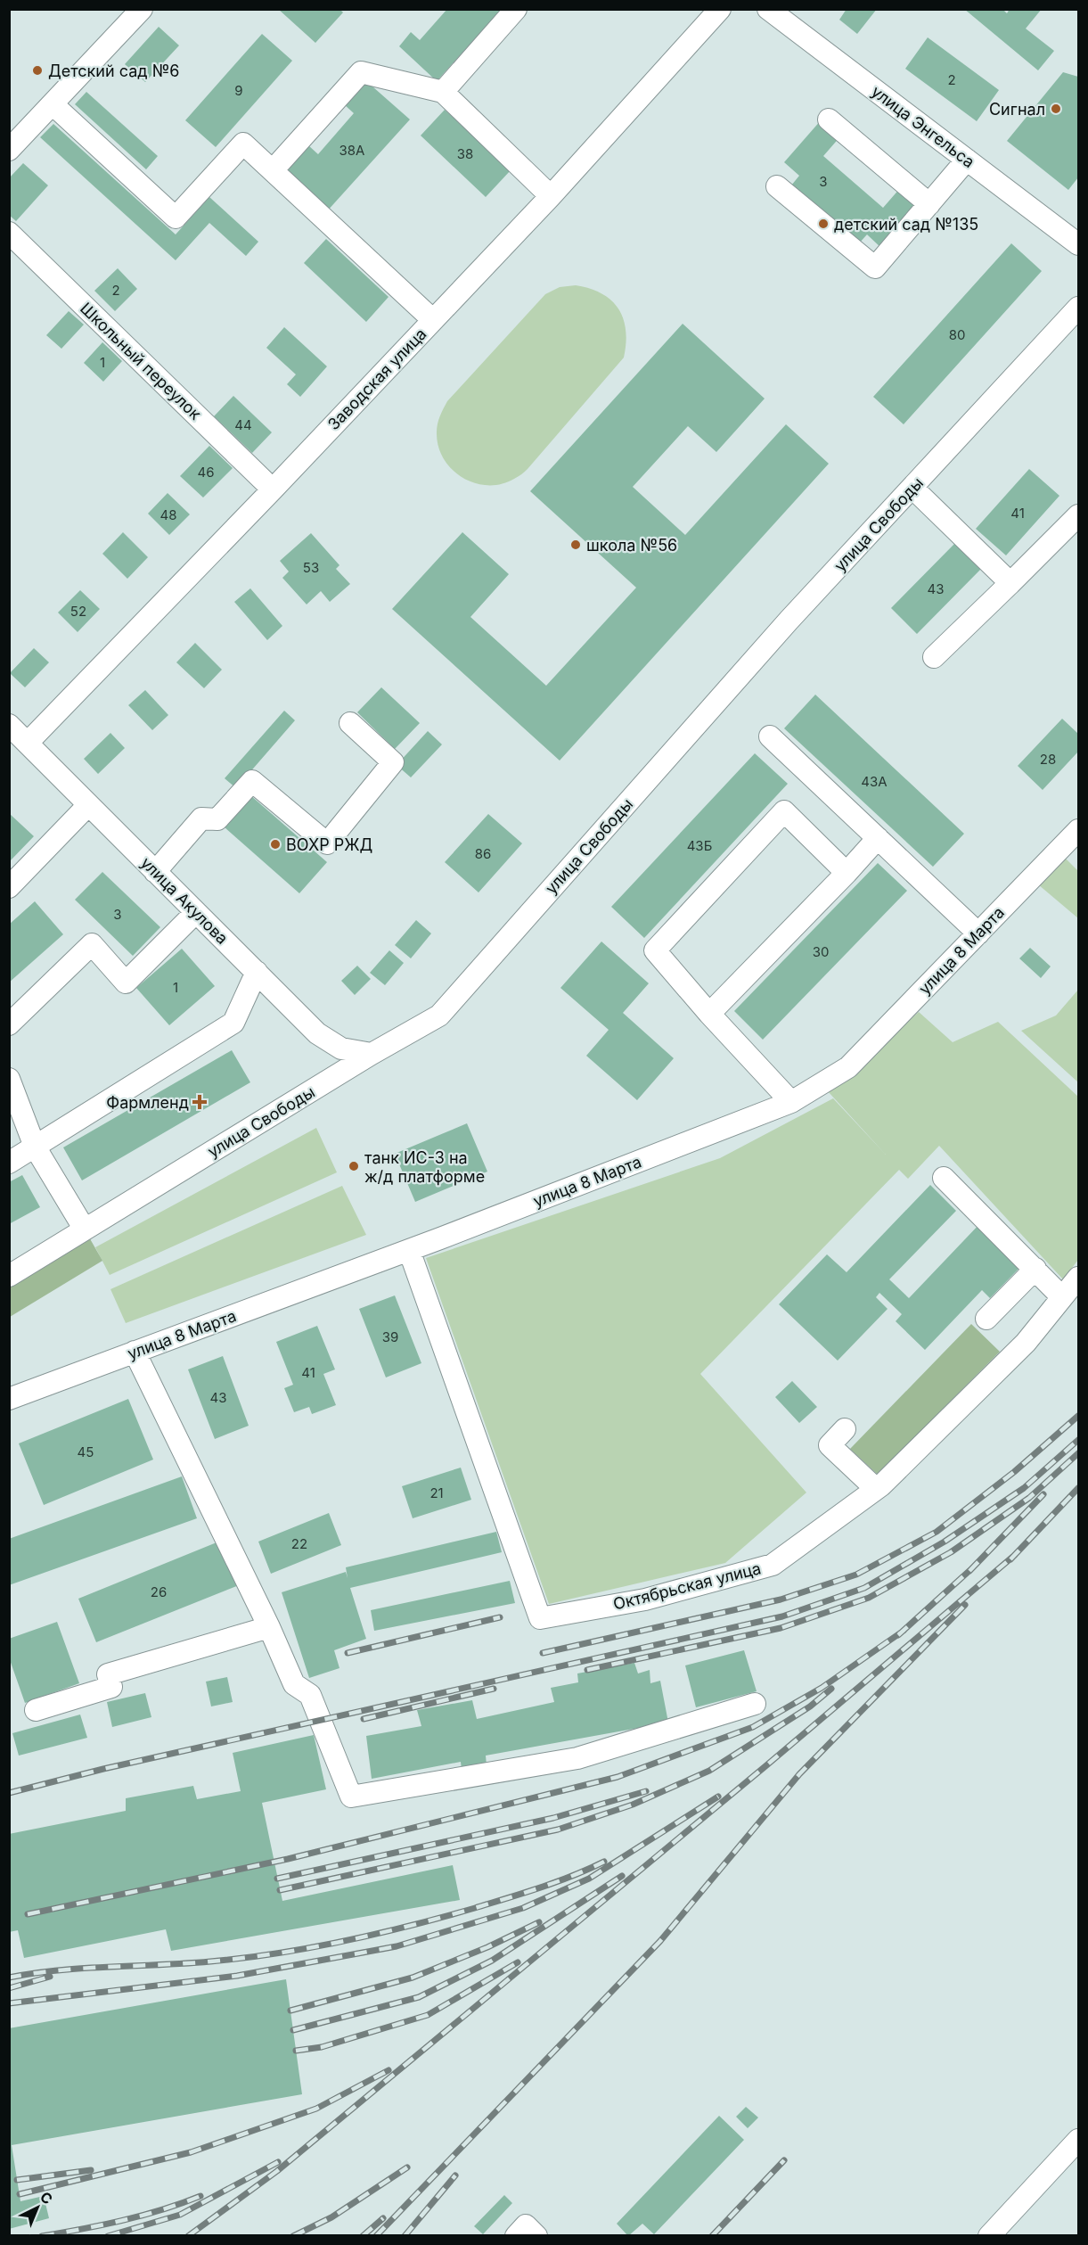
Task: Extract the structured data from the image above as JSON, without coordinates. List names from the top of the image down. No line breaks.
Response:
{"streets":{"street":["улица Энгельса","Школьный переулок","Заводская улица","улица Свободы","улица Акулова","улица 8 Марта","Октябрьская улица"]},"crossings":[["Школьный переулок","Заводская улица"],["Заводская улица","улица Акулова"],["улица Свободы","улица Акулова"],["улица 8 Марта","Октябрьская улица"]],"places":{"other":["Детский сад №6","Сигнал","детский сад №135","школа №56","ВОХР РЖД","танк ИС-3 на ж/д платформе"],"health":["Фармленд"]},"house_numbers":["2","9","38А","38","3","2","80","1","44","46","41","48","53","43","52","28","43А","43Б","86","3","30","1","39","41","43","45","21","22","26"],"north":"top right"}
